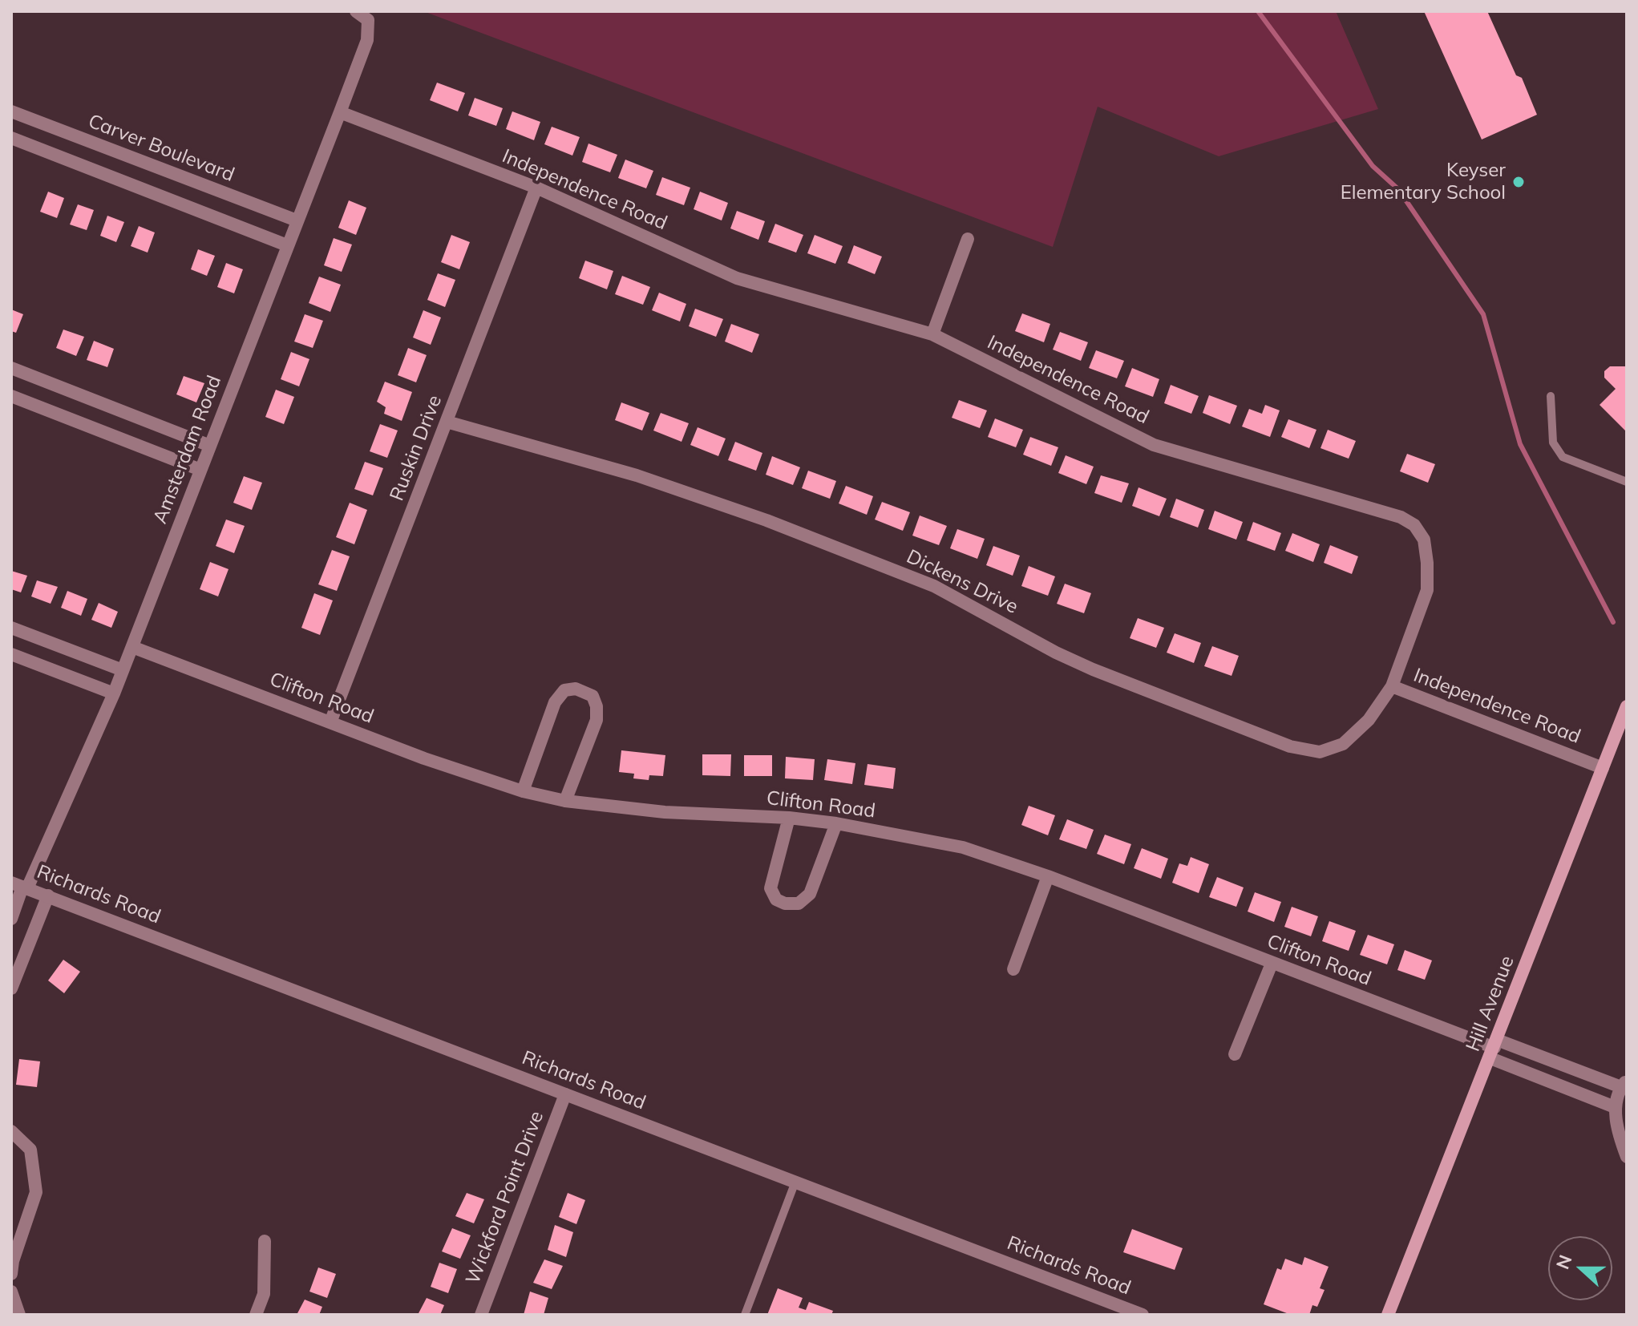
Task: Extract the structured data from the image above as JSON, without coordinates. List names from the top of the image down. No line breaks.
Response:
{"streets":{"main road":["Hill Avenue"],"street":["Carver Boulevard","Independence Road","Ruskin Drive","Amsterdam Road","Dickens Drive","Clifton Road","Richards Road","Wickford Point Drive"]},"crossings":[["Carver Boulevard","Amsterdam Road"],["Independence Road","Ruskin Drive"],["Independence Road","Amsterdam Road"],["Independence Road","Dickens Drive"],["Independence Road","Hill Avenue"],["Ruskin Drive","Dickens Drive"],["Ruskin Drive","Clifton Road"],["Amsterdam Road","Clifton Road"],["Amsterdam Road","Richards Road"],["Clifton Road","Hill Avenue"],["Richards Road","Wickford Point Drive"]],"places":["Keyser Elementary School"],"north":"left"}
